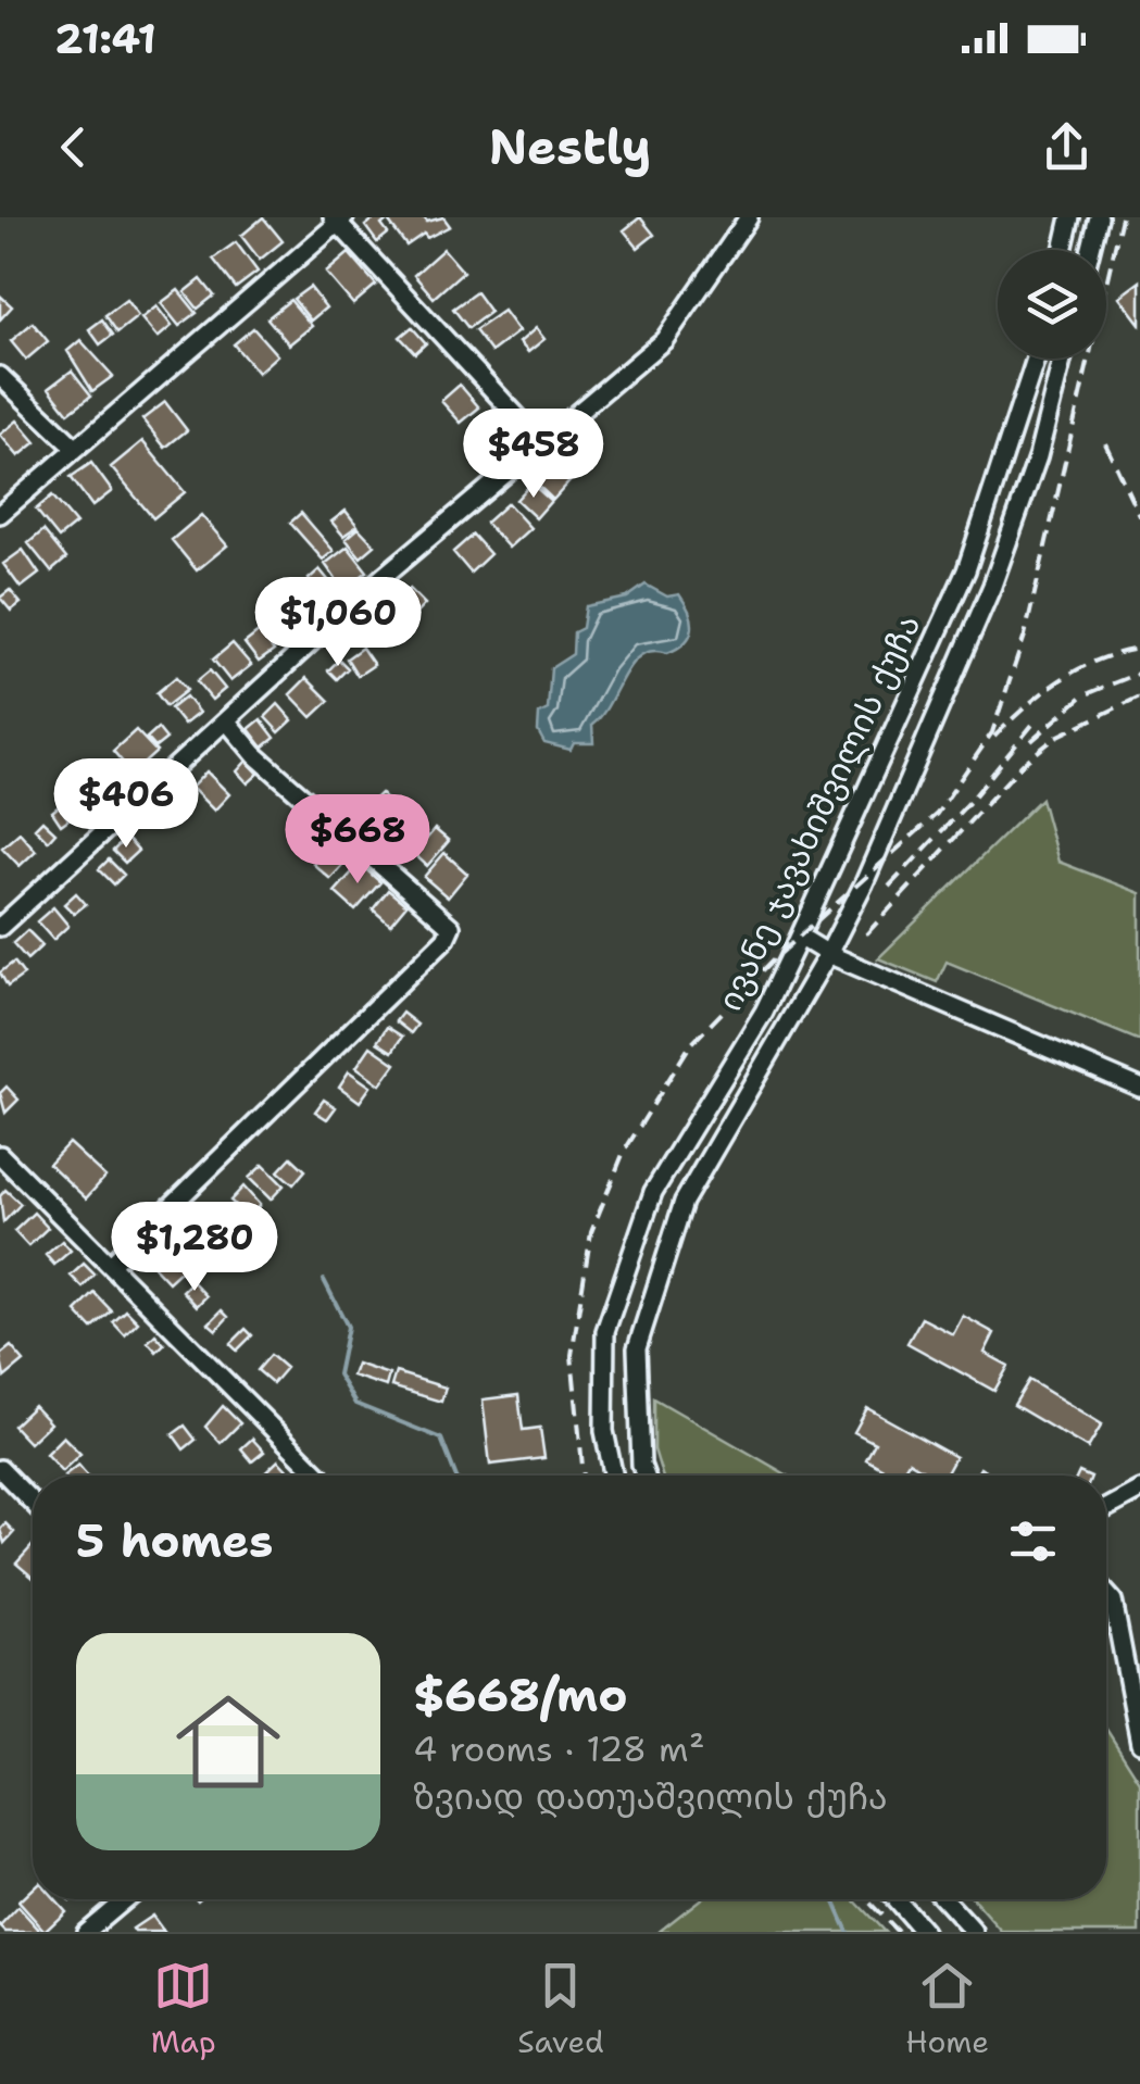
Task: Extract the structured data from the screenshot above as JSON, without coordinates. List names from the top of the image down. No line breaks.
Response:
{"streets":{"street":["ივანე ჯავახიშვილის ქუჩა"]},"page":{"status":"21:41","header":"Nestly","price":["$458","$1,060","$406","$668","$1,280"],"heading":"5 homes","list":[{"name":"$668/mo","note":"4 rooms · 128 m² · ზვიად დათუაშვილის ქუჩა"}],"tabs":["Map","Saved","Home"]}}
